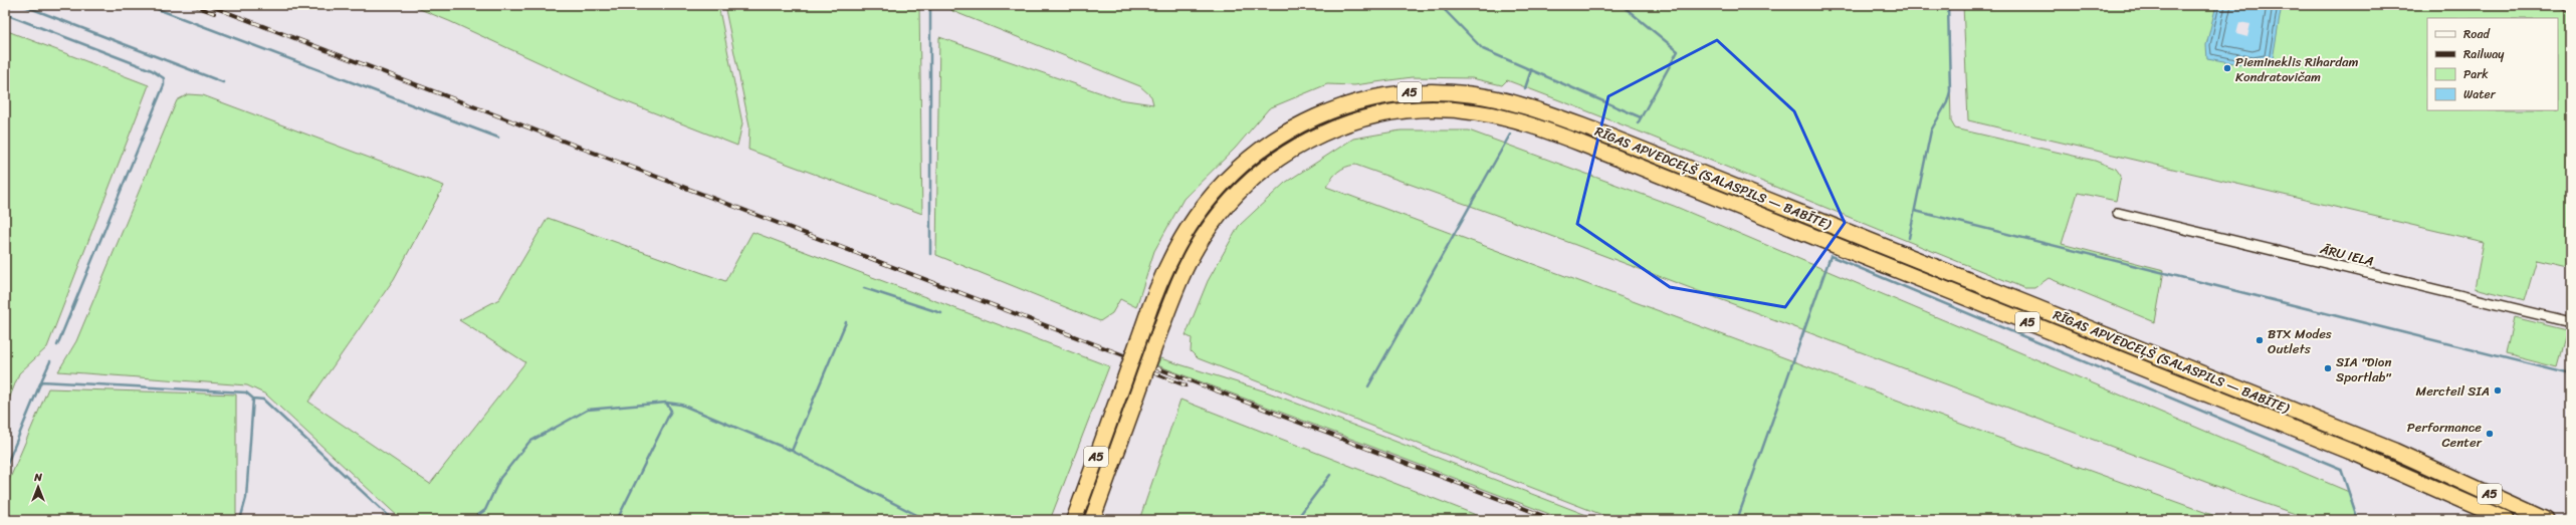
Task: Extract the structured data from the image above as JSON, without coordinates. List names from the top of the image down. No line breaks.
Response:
{"streets":{"highway":["A5","RĪGAS APVEDCEĻŠ (SALASPILS — BABĪTE)"],"street":["ĀRU IELA"]},"places":["Piemineklis Rihardam Kondratovičam","BTX Modes Outlets","SIA \"Dion Sportlab\"","Mercteil SIA","Performance Center"],"legend":["Road","Railway","Park","Water"],"north":"top"}
